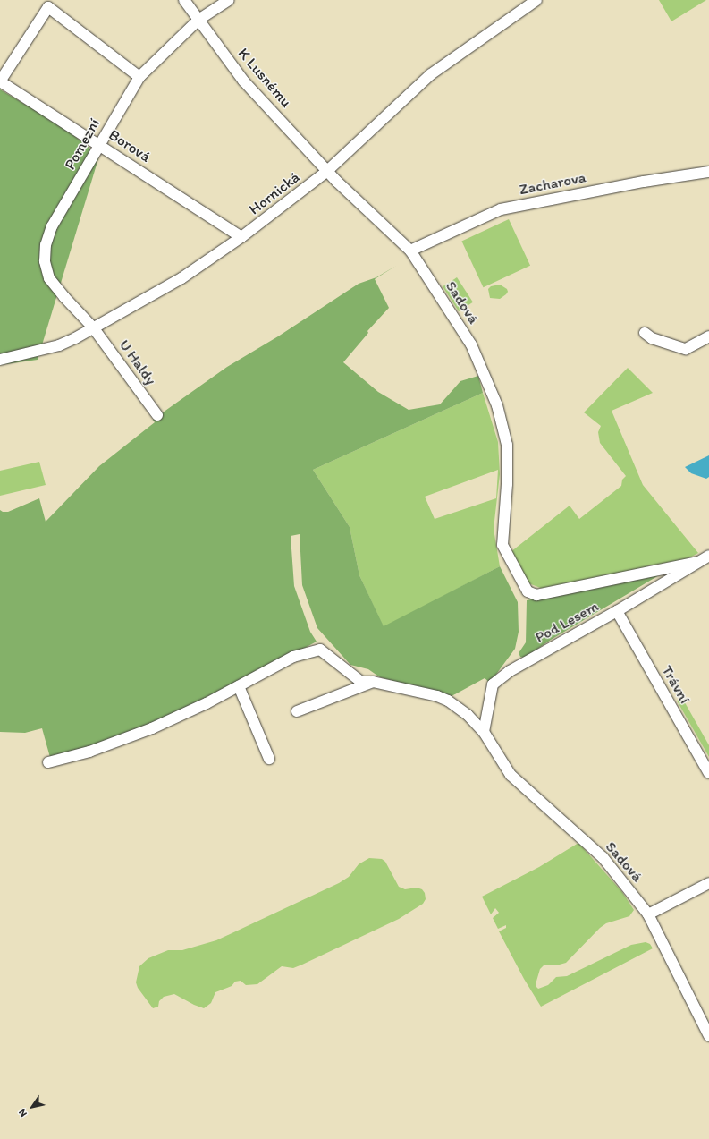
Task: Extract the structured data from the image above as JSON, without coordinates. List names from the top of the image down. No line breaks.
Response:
{"streets":{"street":["K Lusnému","Pomezní","Borová","Zacharova","Hornická","Sadová","U Haldy","Pod Lesem","Trávní"]},"crossings":[["K Lusnému","Pomezní"],["K Lusnému","Hornická"],["K Lusnému","Sadová"],["Pomezní","Borová"],["Pomezní","Hornická"],["Pomezní","U Haldy"],["Borová","Hornická"],["Zacharova","Sadová"],["Hornická","Sadová"],["Hornická","U Haldy"],["Sadová","Pod Lesem"],["Pod Lesem","Trávní"]],"north":"bottom left"}
